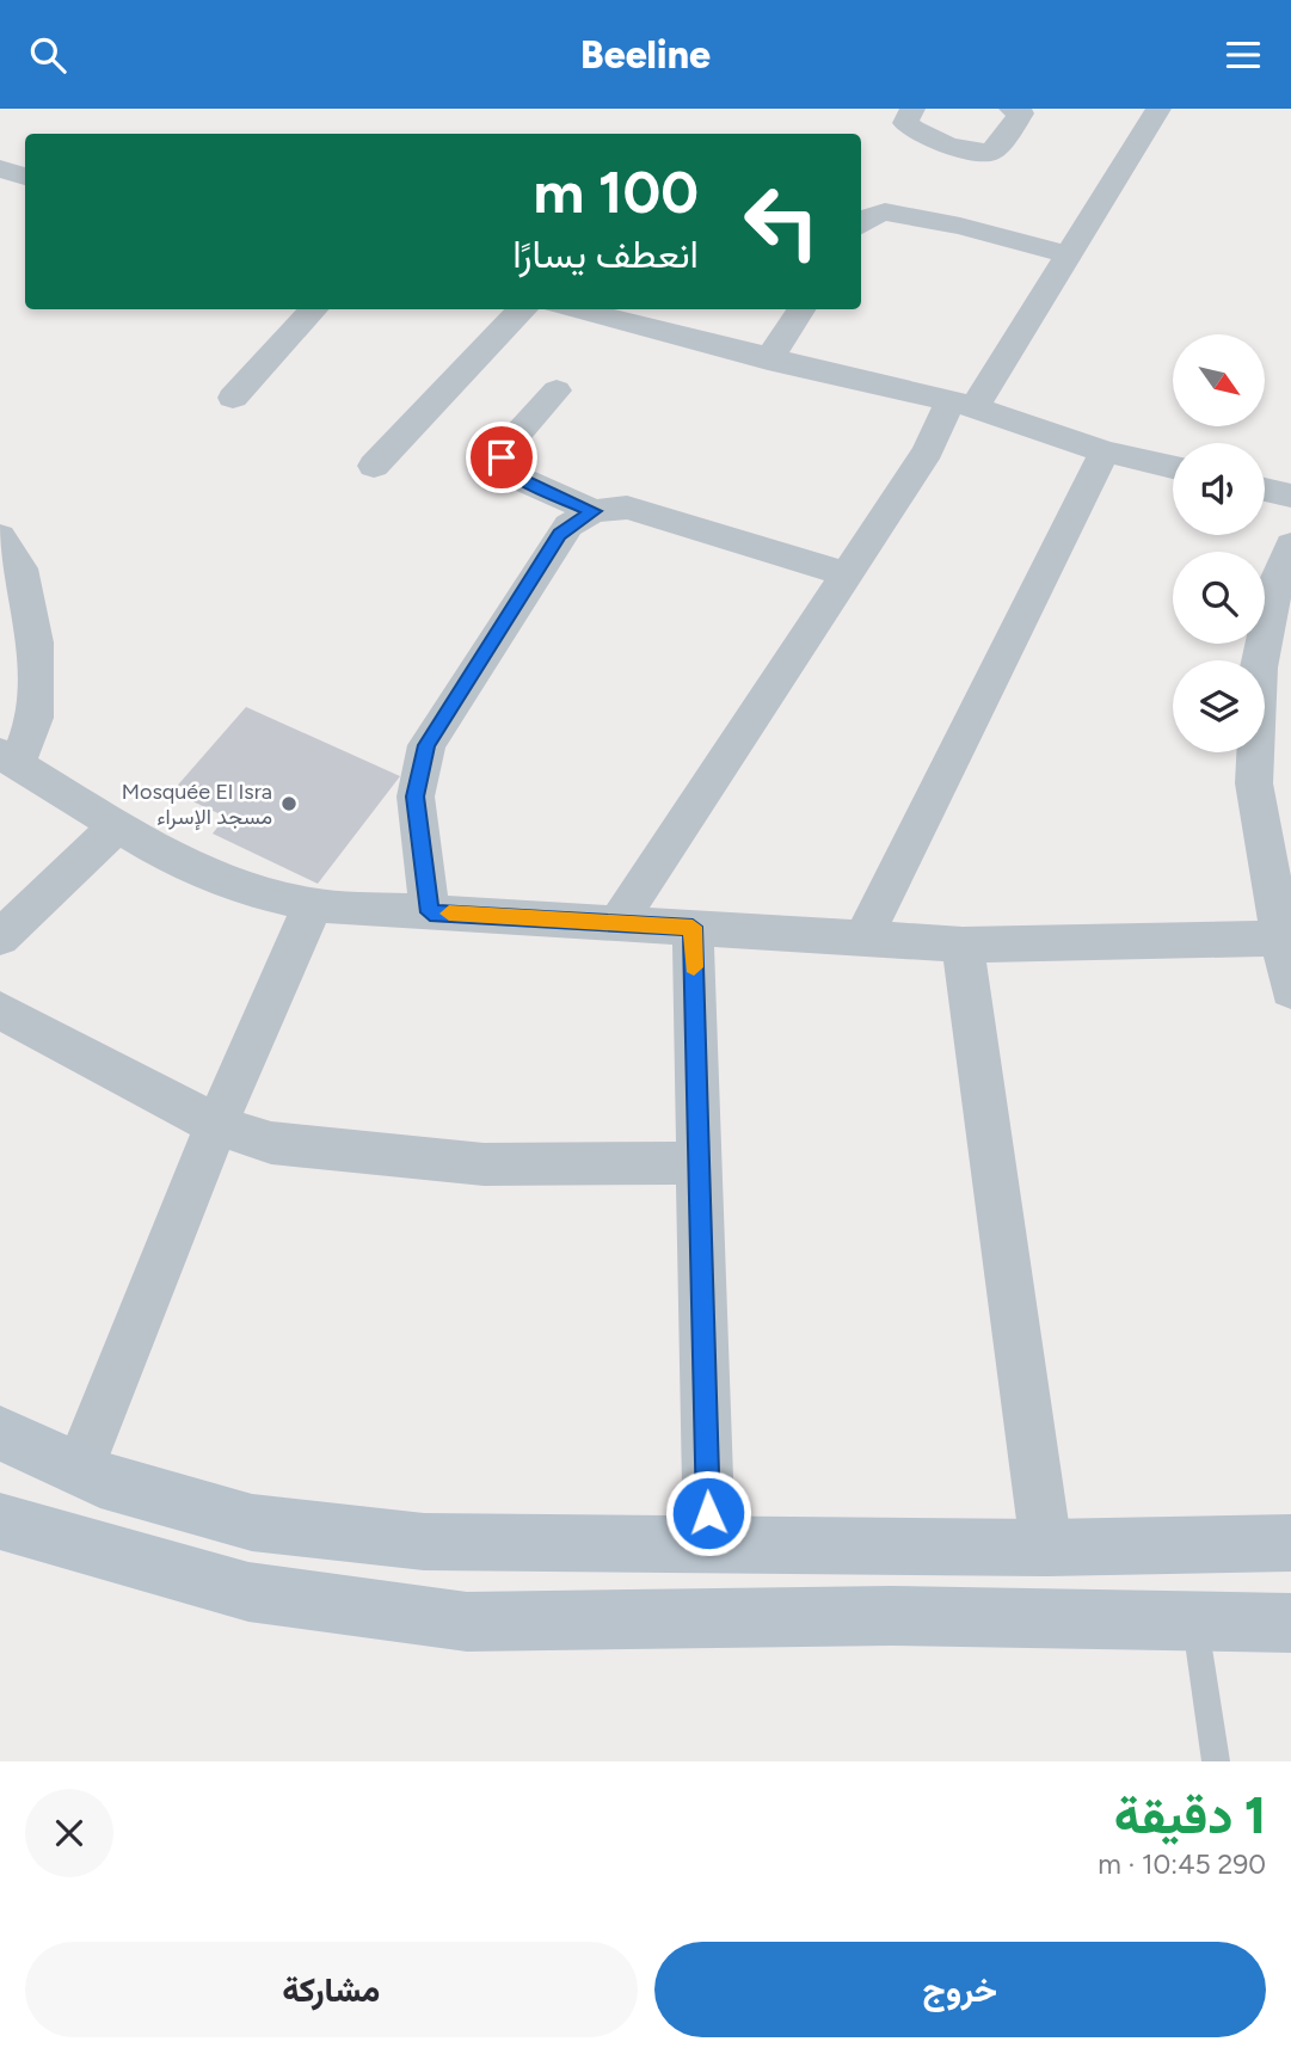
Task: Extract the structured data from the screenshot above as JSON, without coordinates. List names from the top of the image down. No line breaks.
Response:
{"places":["Mosquée El Isra مسجد الإسراء"],"north":"bottom right","page":{"header":"Beeline","turn":["100 m","انعطف يسارًا"],"heading":["1 دقيقة","290 m · 10:45"],"buttons":["خروج","مشاركة"]}}
